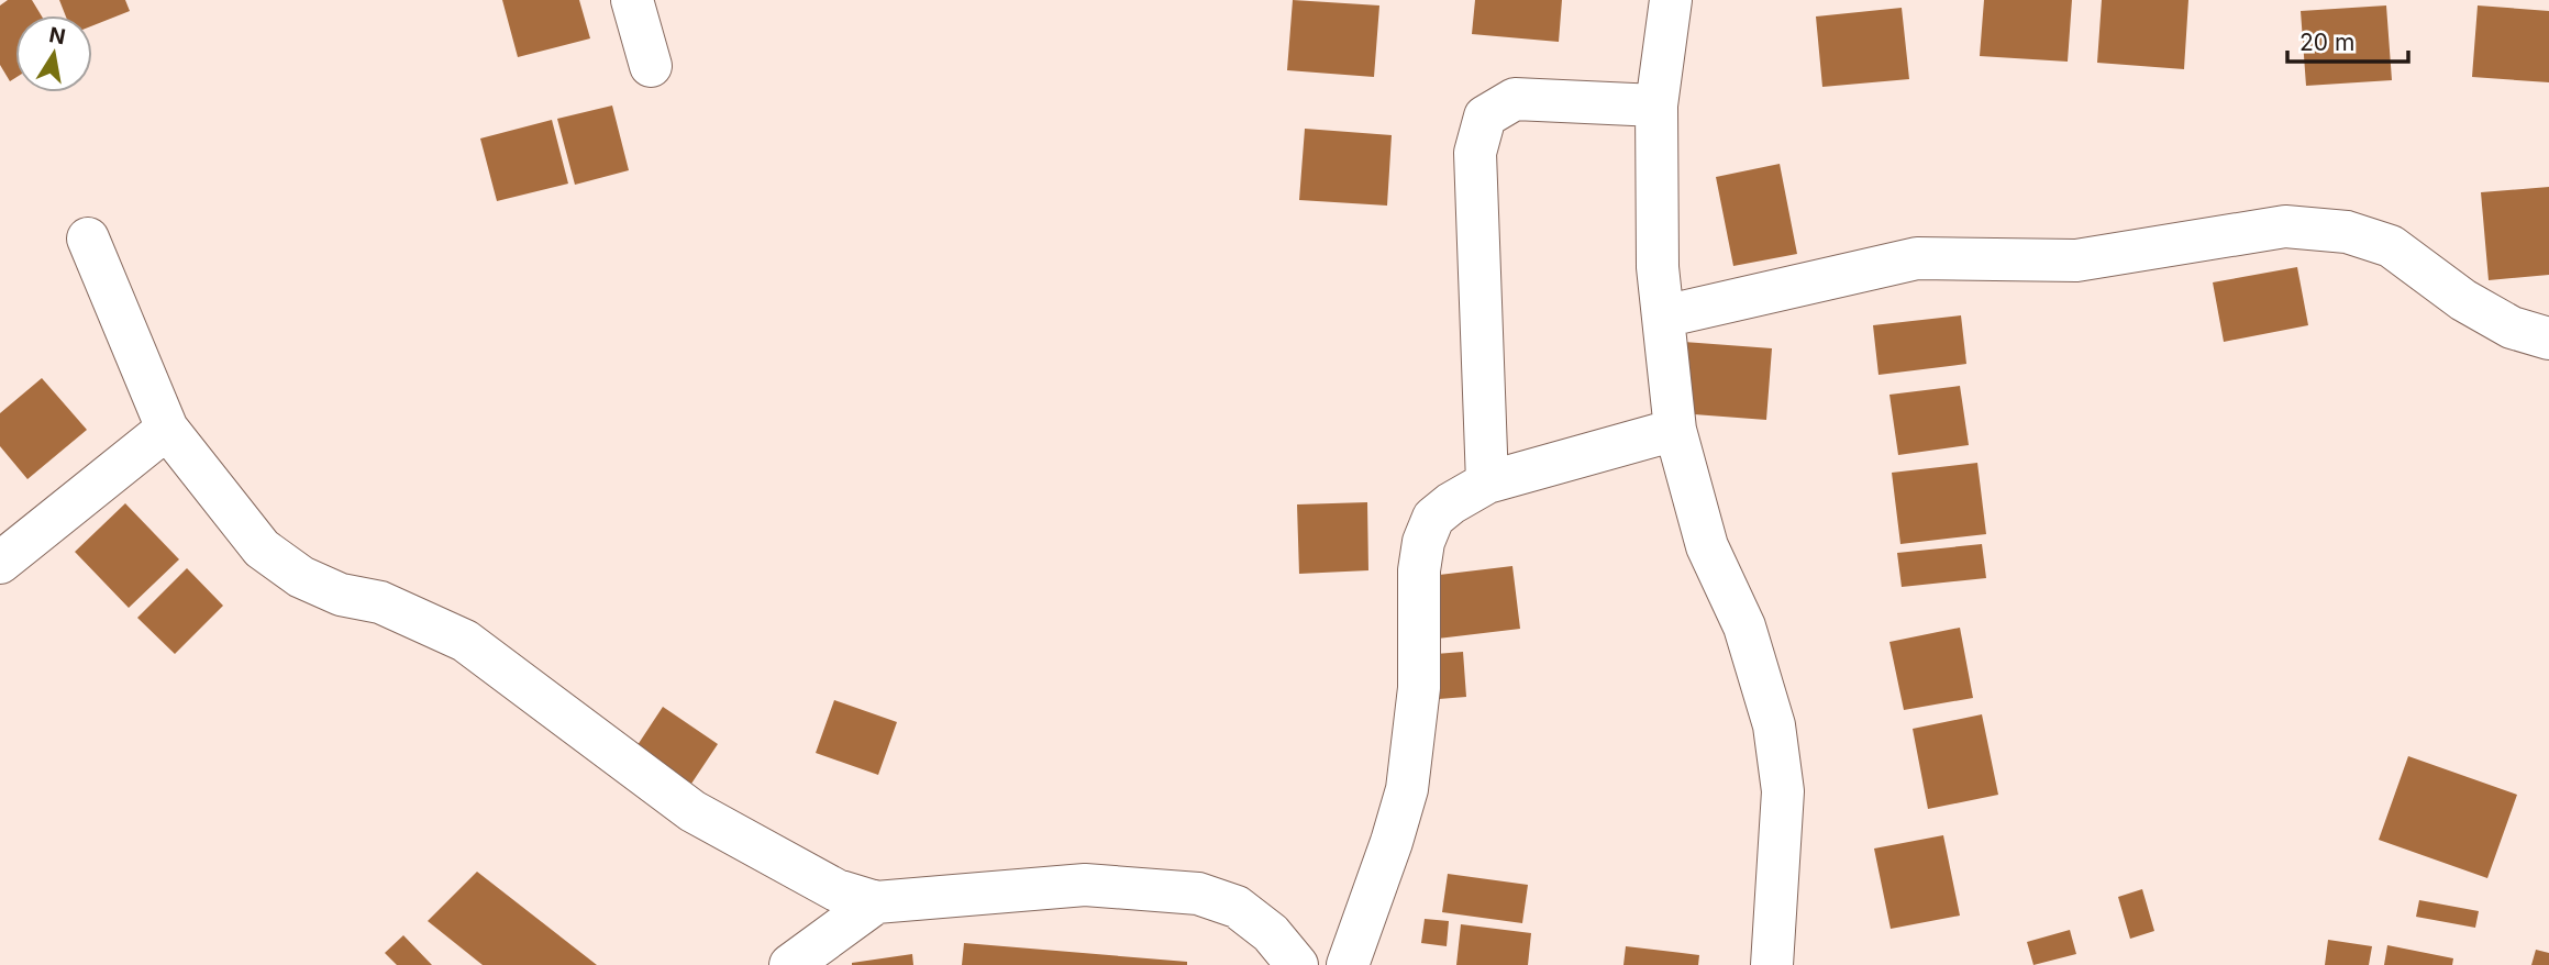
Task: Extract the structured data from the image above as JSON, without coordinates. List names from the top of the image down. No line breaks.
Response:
{"scale_bar":"20 m","north":"top"}
